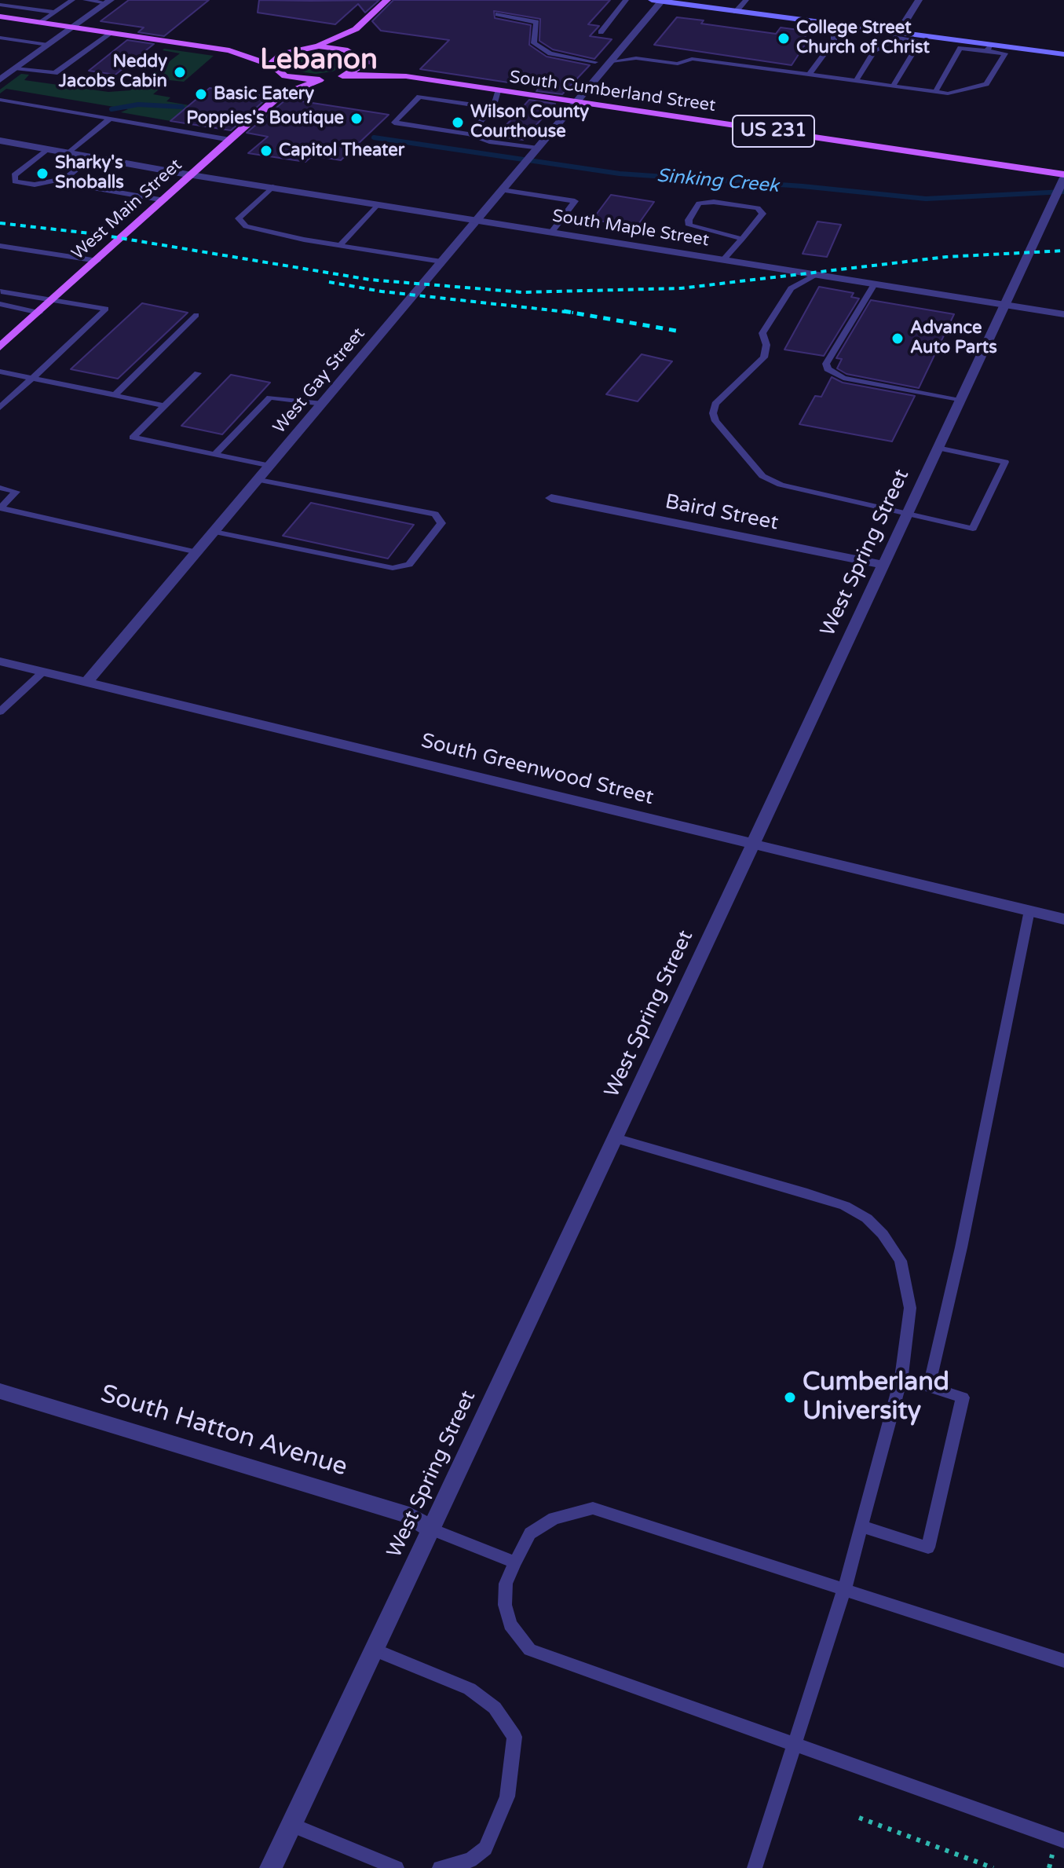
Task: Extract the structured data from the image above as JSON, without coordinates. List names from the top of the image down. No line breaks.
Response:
{"streets":{"main road":["South Cumberland Street","US 231","West Main Street"],"street":["South Maple Street","West Gay Street","Baird Street","West Spring Street","South Greenwood Street","South Hatton Avenue"]},"crossings":[["South Cumberland Street","US 231"],["South Cumberland Street","West Gay Street"],["South Cumberland Street","West Spring Street"],["US 231","West Main Street"],["West Main Street","South Maple Street"],["South Maple Street","West Gay Street"],["South Maple Street","West Spring Street"],["West Gay Street","South Greenwood Street"],["Baird Street","West Spring Street"],["West Spring Street","South Greenwood Street"],["West Spring Street","South Hatton Avenue"]],"districts":["Lebanon"],"water":["Sinking Creek"],"places":["College Street Church of Christ","Neddy Jacobs Cabin","Basic Eatery","Poppies's Boutique","Wilson County Courthouse","Capitol Theater","Sharky's Snoballs","Advance Auto Parts","Cumberland University"]}
